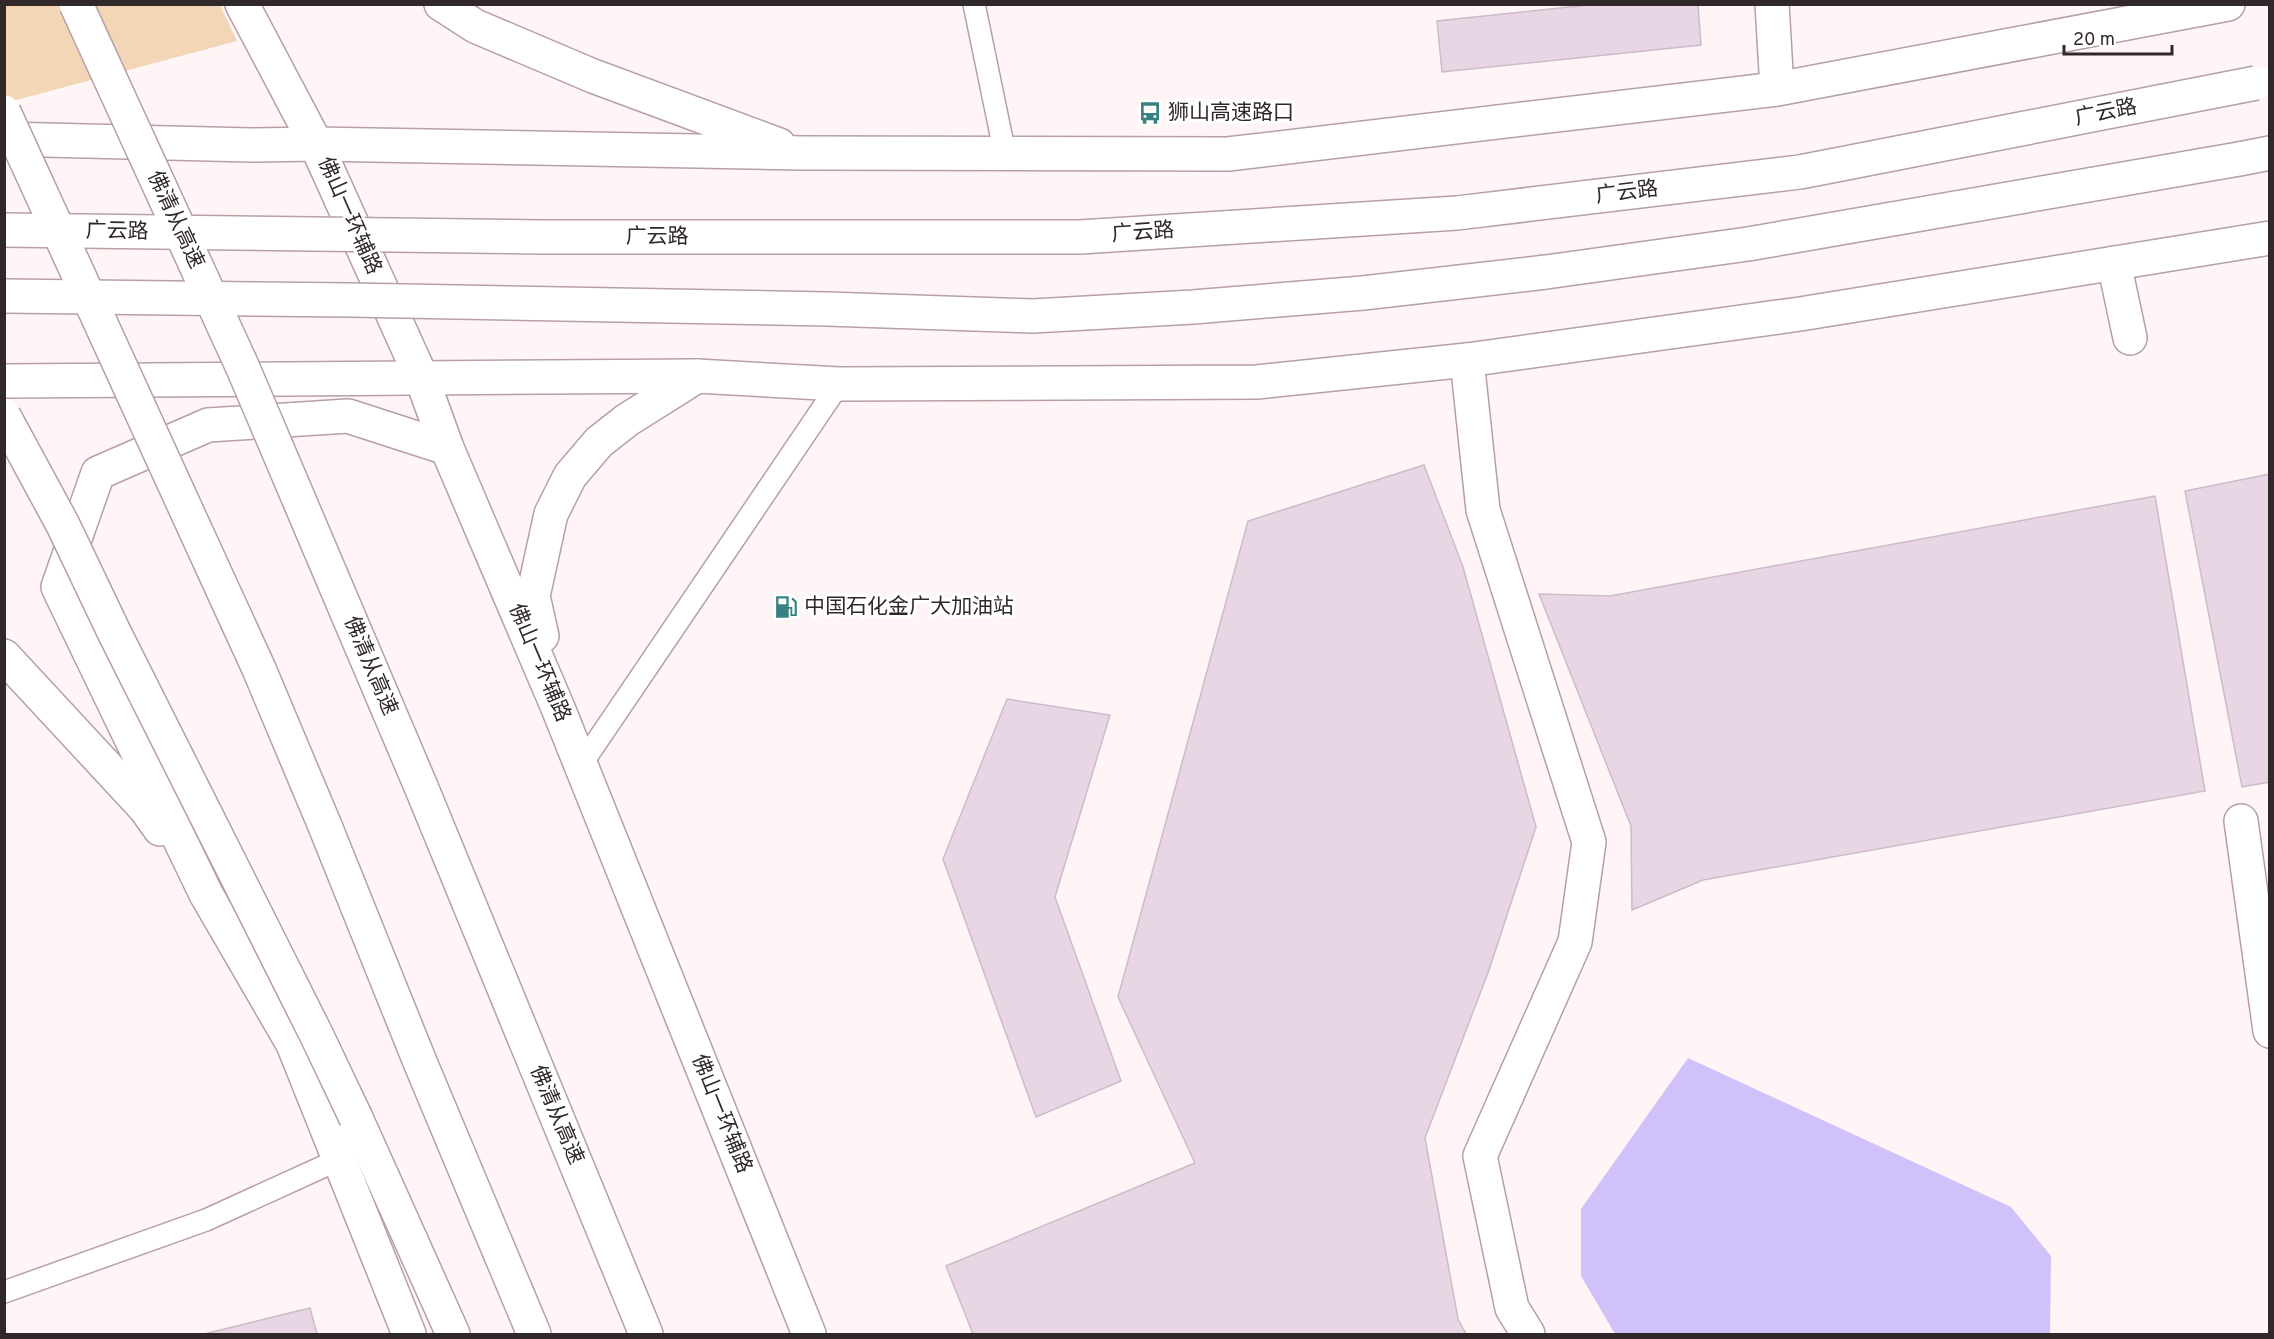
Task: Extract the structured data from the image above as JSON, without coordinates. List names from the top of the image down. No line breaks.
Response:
{"streets":{"main road":["广云路","佛山一环辅路","佛清从高速"]},"places":{"bus stop":["狮山高速路口"],"fuel station":["中国石化金广大加油站"]},"scale_bar":"20 m"}
